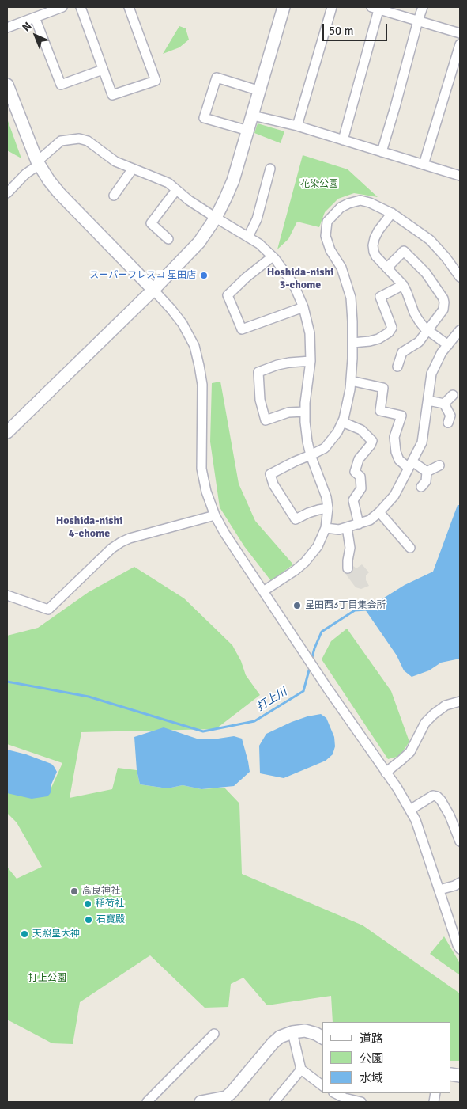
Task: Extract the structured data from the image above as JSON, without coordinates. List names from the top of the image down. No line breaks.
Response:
{"districts":["Hoshida-nishi 3-chome","Hoshida-nishi 4-chome"],"water":["打上川"],"parks":["花染公園","打上公園"],"places":["スーパーフレスコ 星田店","星田西3丁目集会所","高良神社","稲荷社","石寶殿","天照皇大神"],"legend":["道路","公園","水域"],"scale_bar":"50 m","north":"top left"}
